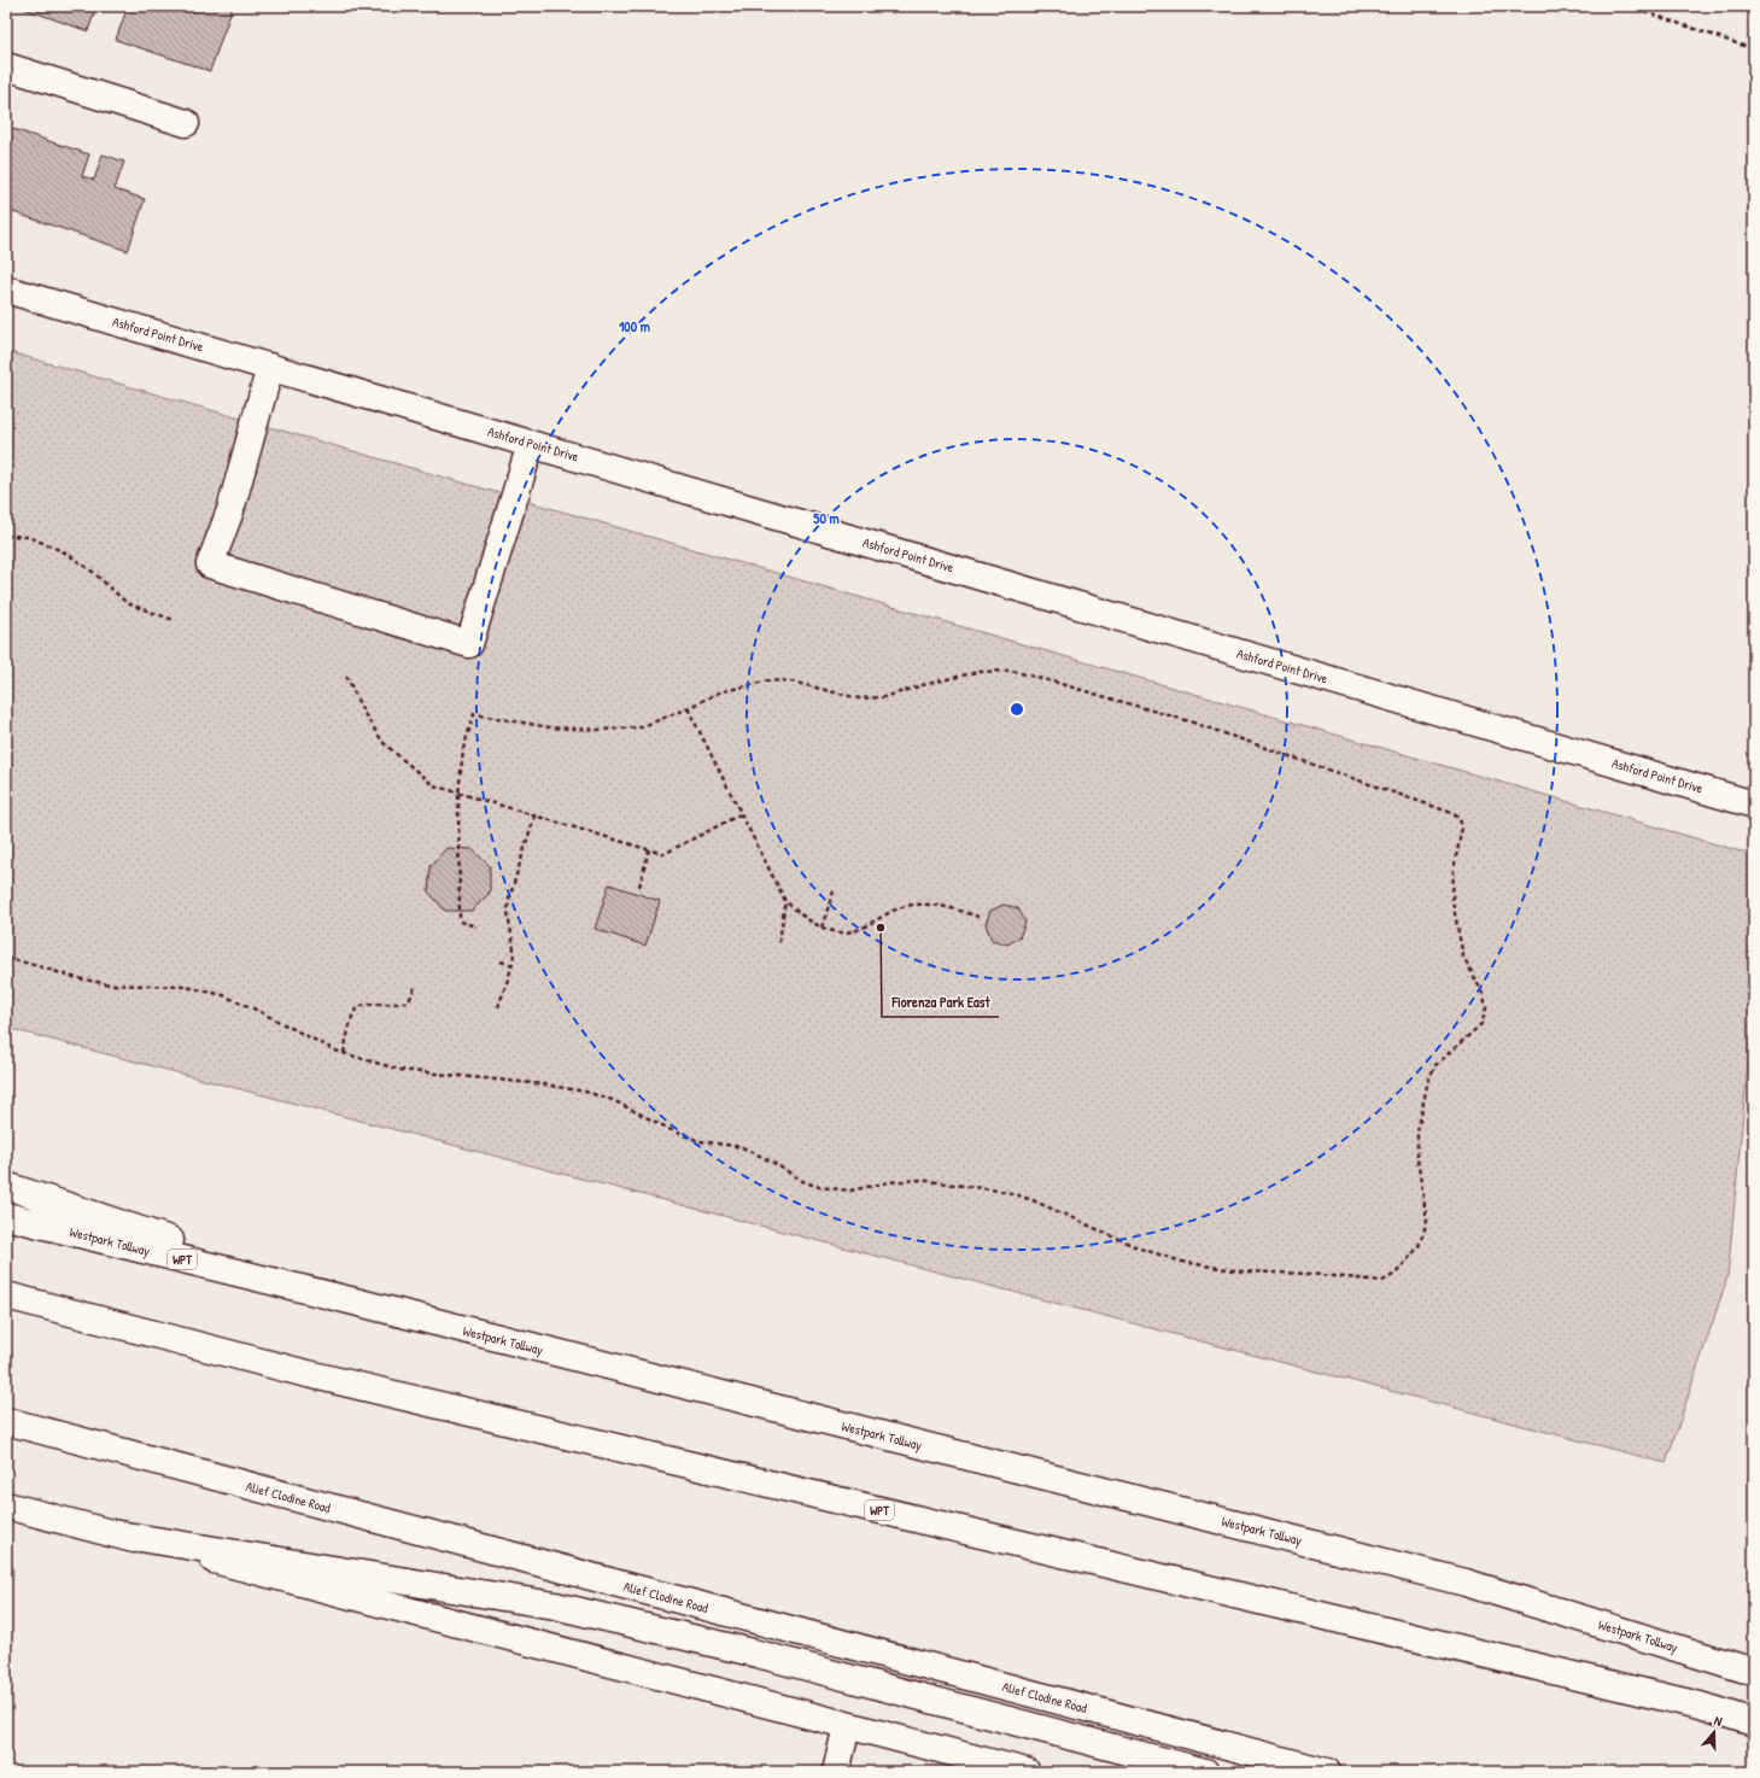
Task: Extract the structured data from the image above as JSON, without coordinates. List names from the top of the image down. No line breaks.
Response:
{"streets":{"main road":["Ashford Point Drive","Westpark Tollway","WPT","Alief Clodine Road"]},"places":["Fiorenza Park East"],"north":"top","rings":["100 m","50 m"]}
